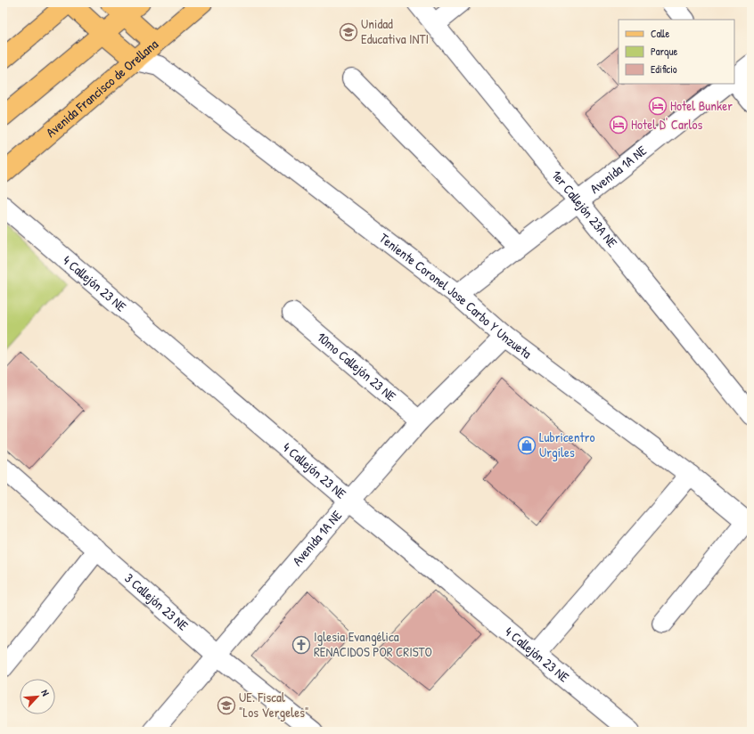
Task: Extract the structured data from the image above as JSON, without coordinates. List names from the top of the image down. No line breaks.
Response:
{"streets":{"main road":["Avenida Francisco de Orellana"],"street":["Avenida 1A NE","1er Callejón 23A NE","4 Callejón 23 NE","Teniente Coronel Jose Carbo Y Unzueta","10mo Callejón 23 NE","3 Callejón 23 NE"]},"crossings":[["Avenida Francisco de Orellana","Teniente Coronel Jose Carbo Y Unzueta"],["Avenida 1A NE","1er Callejón 23A NE"],["Avenida 1A NE","4 Callejón 23 NE"],["Avenida 1A NE","Teniente Coronel Jose Carbo Y Unzueta"],["Avenida 1A NE","10mo Callejón 23 NE"],["Avenida 1A NE","3 Callejón 23 NE"]],"places":{"school or university":["Unidad Educativa INTI","UE. Fiscal \"Los Vergeles\""],"hotel":["Hotel Bunker","Hotel D' Carlos"],"shop":["Lubricentro Urgiles"],"church":["Iglesia Evangélica RENACIDOS POR CRISTO"]},"legend":["Calle","Parque","Edificio"],"north":"top right"}
